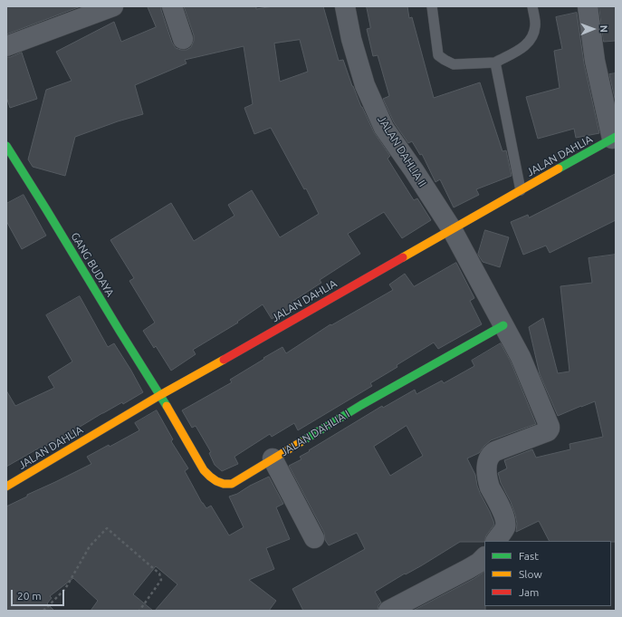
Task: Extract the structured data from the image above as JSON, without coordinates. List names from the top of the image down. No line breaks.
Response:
{"streets":{"street":["JALAN DAHLIA II","JALAN DAHLIA","GANG BUDAYA","JALAN DAHLIA I"]},"crossings":[["JALAN DAHLIA II","JALAN DAHLIA"],["JALAN DAHLIA","GANG BUDAYA"],["JALAN DAHLIA","JALAN DAHLIA I"],["GANG BUDAYA","JALAN DAHLIA I"]],"legend":["Fast","Slow","Jam"],"scale_bar":"20 m","north":"right"}
